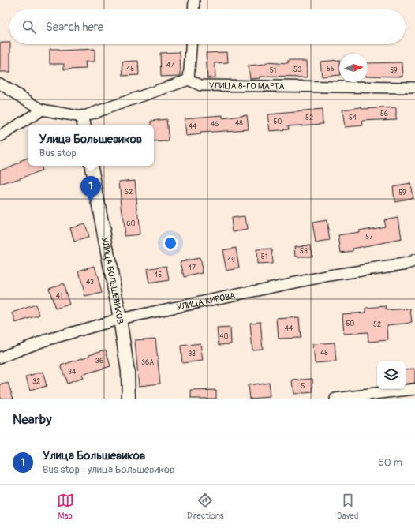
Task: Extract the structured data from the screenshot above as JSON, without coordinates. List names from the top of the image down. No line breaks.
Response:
{"streets":{"street":["УЛИЦА 8-ГО МАРТА","УЛИЦА БОЛЬШЕВИКОВ","УЛИЦА КИРОВА"]},"crossings":[["УЛИЦА БОЛЬШЕВИКОВ","УЛИЦА КИРОВА"]],"house_numbers":["47","45","55","53","51","59","56","52","54","50","48","46","44","62","59","60","57","53","51","49","47","45","43","41","50","52","44","40","48","38","36","36А","34","32","5"],"north":"right","page":{"search":"Search here","popup":["Улица Большевиков","Bus stop"],"pins":"1","heading":"Nearby","list":[{"mark":"1","name":"Улица Большевиков","note":"Bus stop · улица Большевиков","value":"60 m"}],"nav":["Map","Directions","Saved"]}}
